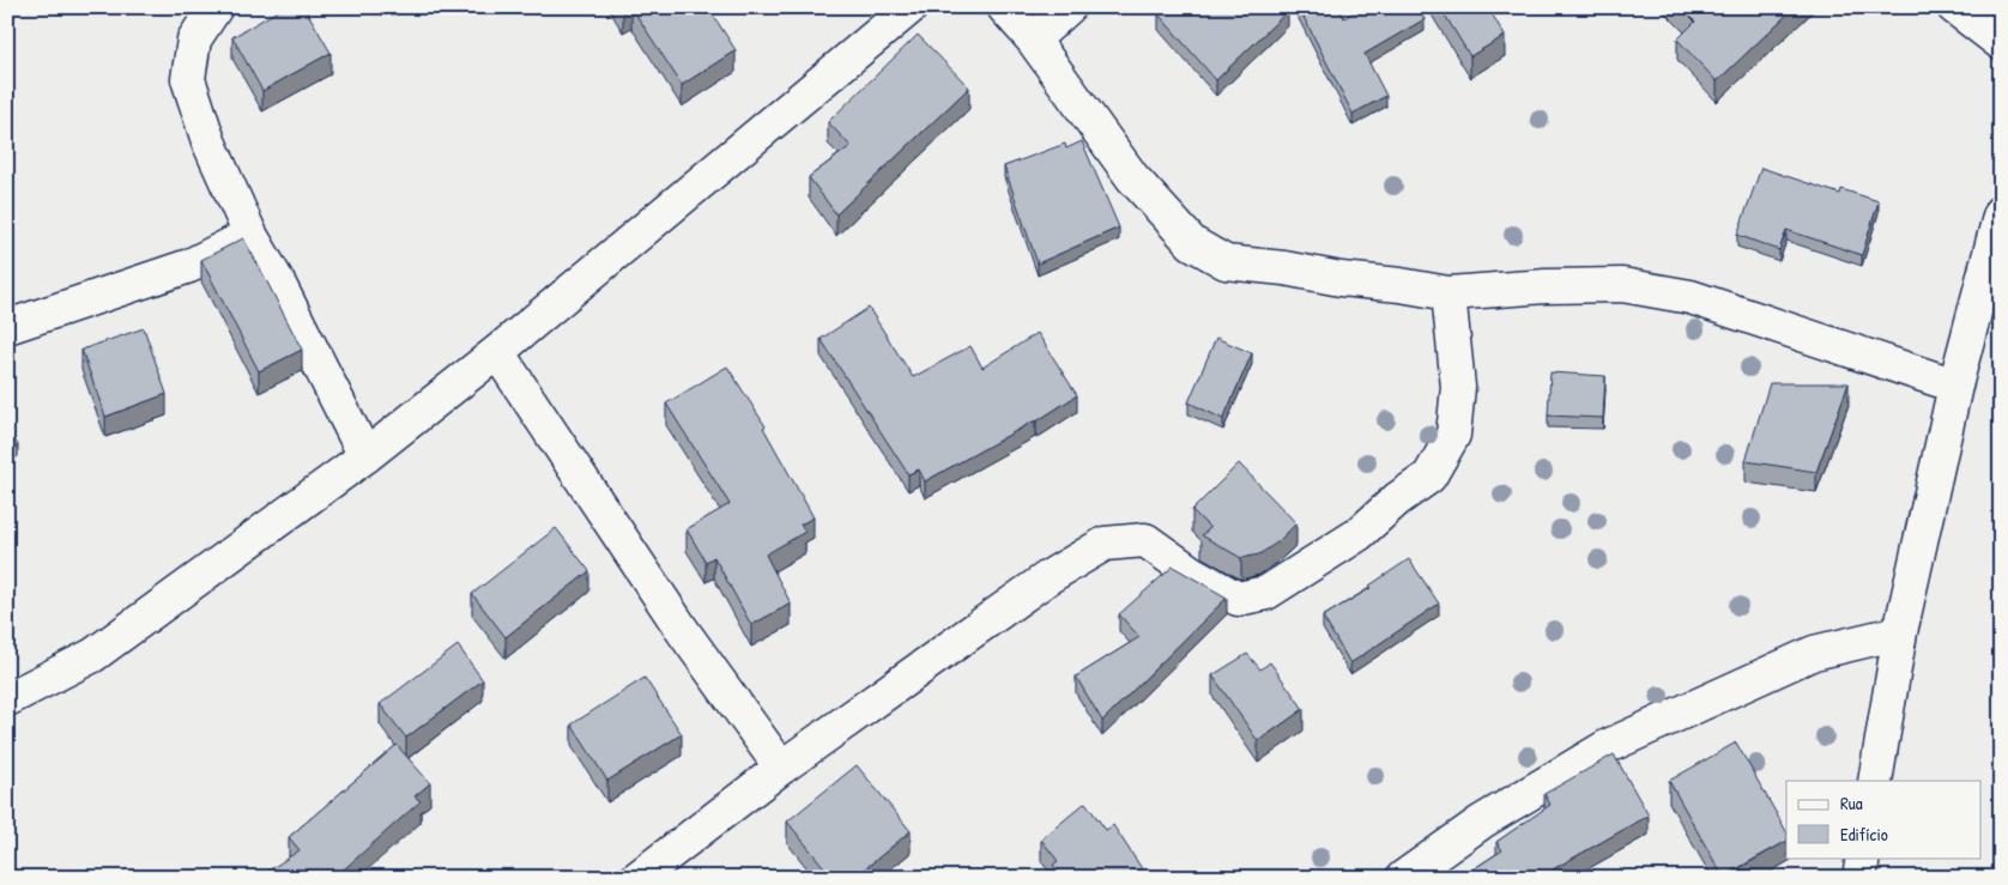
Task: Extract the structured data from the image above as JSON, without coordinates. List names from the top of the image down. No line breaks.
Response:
{"legend":["Rua","Edifício"]}
